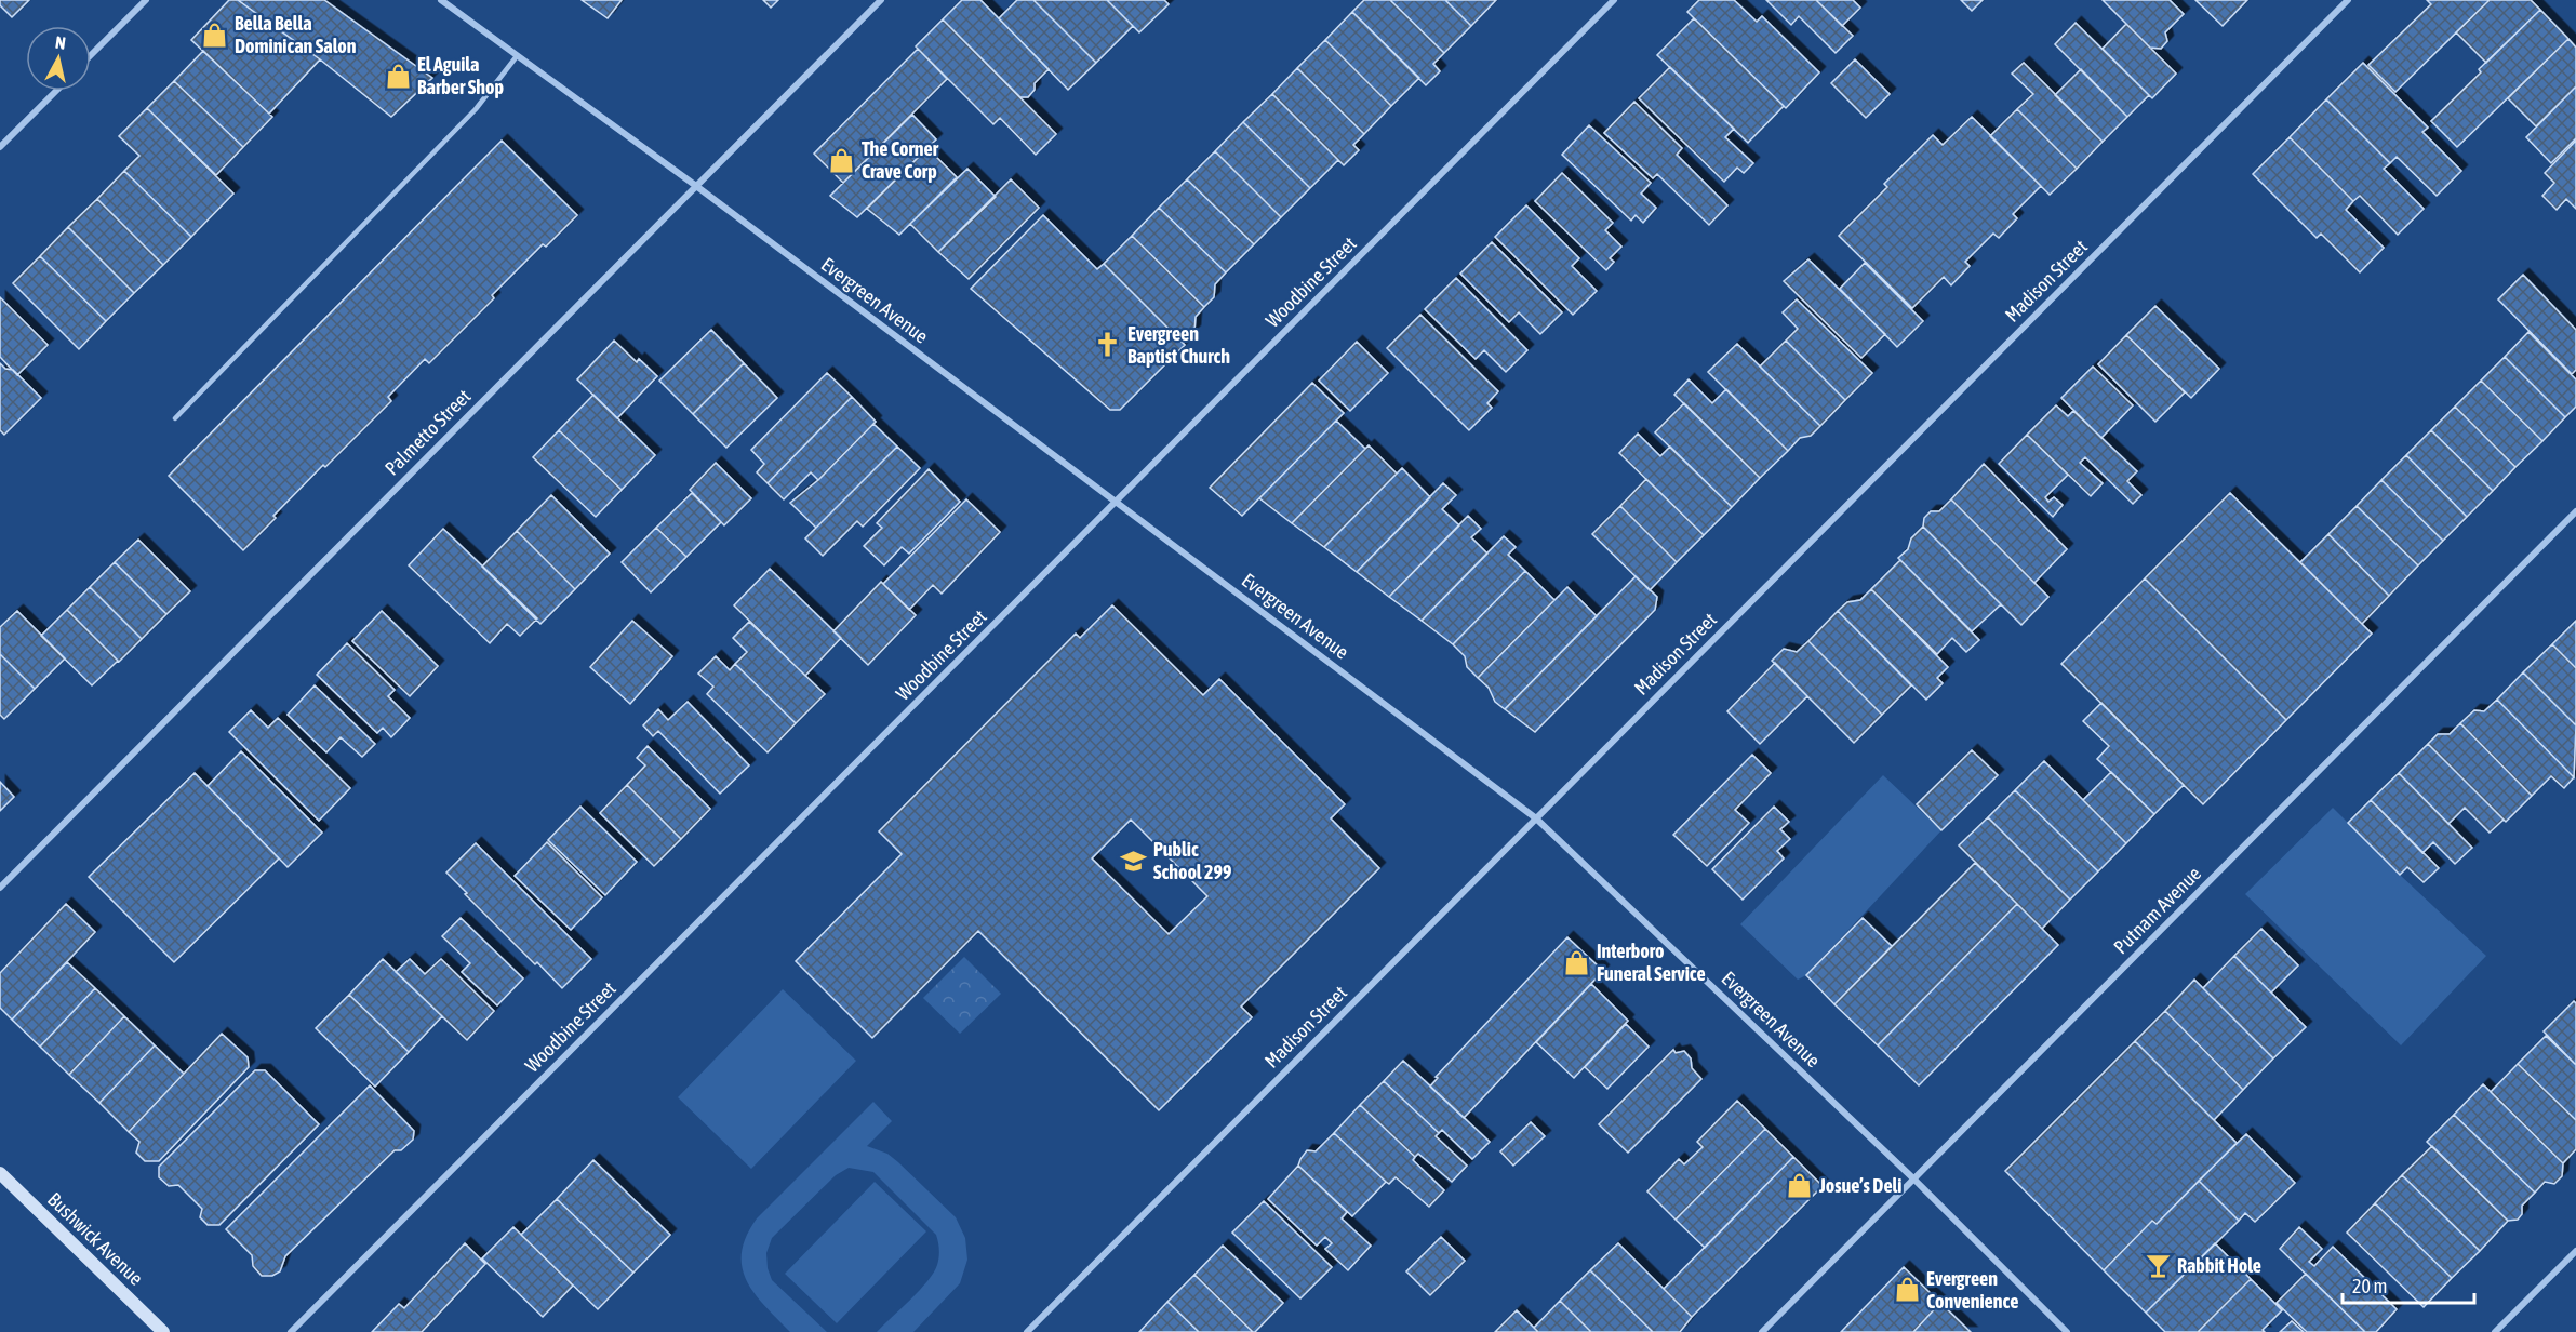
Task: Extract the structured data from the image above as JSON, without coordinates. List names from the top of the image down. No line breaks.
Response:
{"streets":{"main road":["Bushwick Avenue"],"street":["Madison Street","Woodbine Street","Evergreen Avenue","Palmetto Street","Putnam Avenue"]},"crossings":[["Madison Street","Evergreen Avenue"],["Woodbine Street","Evergreen Avenue"],["Evergreen Avenue","Palmetto Street"],["Evergreen Avenue","Putnam Avenue"]],"places":{"shop":["Bella Bella Dominican Salon","El Aguila Barber Shop","The Corner Crave Corp","Interboro Funeral Service","Josue’s Deli","Evergreen Convenience"],"church":["Evergreen Baptist Church"],"school or university":["Public School 299"],"bar":["Rabbit Hole"]},"scale_bar":"20 m","north":"top"}
